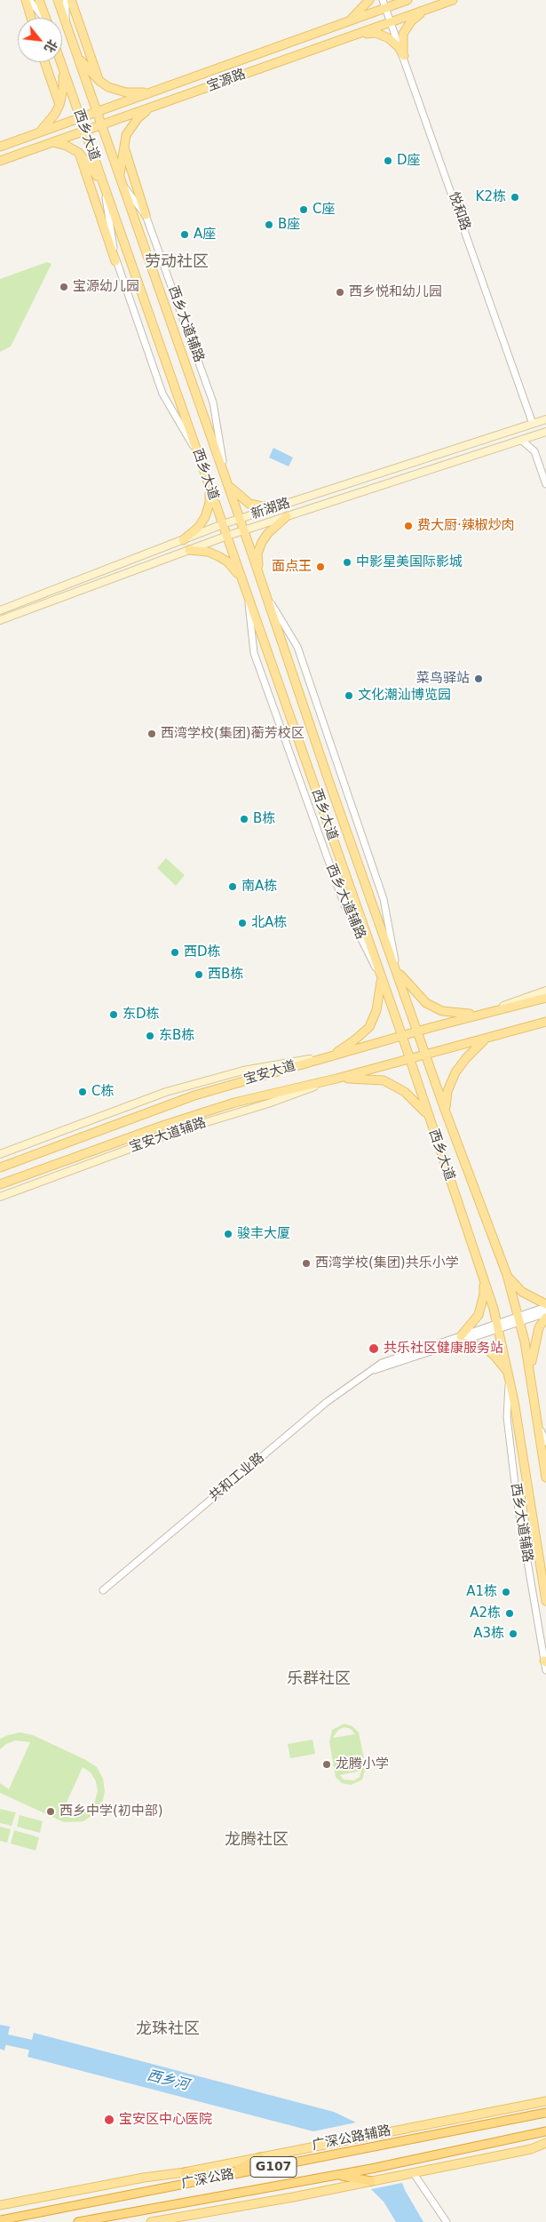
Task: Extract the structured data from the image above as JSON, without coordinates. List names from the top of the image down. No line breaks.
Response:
{"streets":{"highway":["G107","广深公路"],"main road":["宝源路","西乡大道","新湖路","宝安大道","宝安大道辅路","广深公路辅路"],"street":["悦和路","西乡大道辅路","共和工业路"]},"crossings":[["宝源路","西乡大道"],["宝源路","悦和路"],["西乡大道","西乡大道辅路"],["西乡大道","新湖路"],["西乡大道","宝安大道"],["西乡大道","共和工业路"],["悦和路","新湖路"],["宝安大道","宝安大道辅路"]],"districts":["劳动社区","乐群社区","龙腾社区","龙珠社区"],"water":["西乡河"],"places":["D座","K2栋","C座","B座","A座","宝源幼儿园","西乡悦和幼儿园","费大厨·辣椒炒肉","中影星美国际影城","面点王","菜鸟驿站","文化潮汕博览园","西湾学校(集团)蘅芳校区","B栋","南A栋","北A栋","西D栋","西B栋","东D栋","东B栋","C栋","骏丰大厦","西湾学校(集团)共乐小学","共乐社区健康服务站","A1栋","A2栋","A3栋","龙腾小学","西乡中学(初中部)","宝安区中心医院"],"north":"bottom right"}
